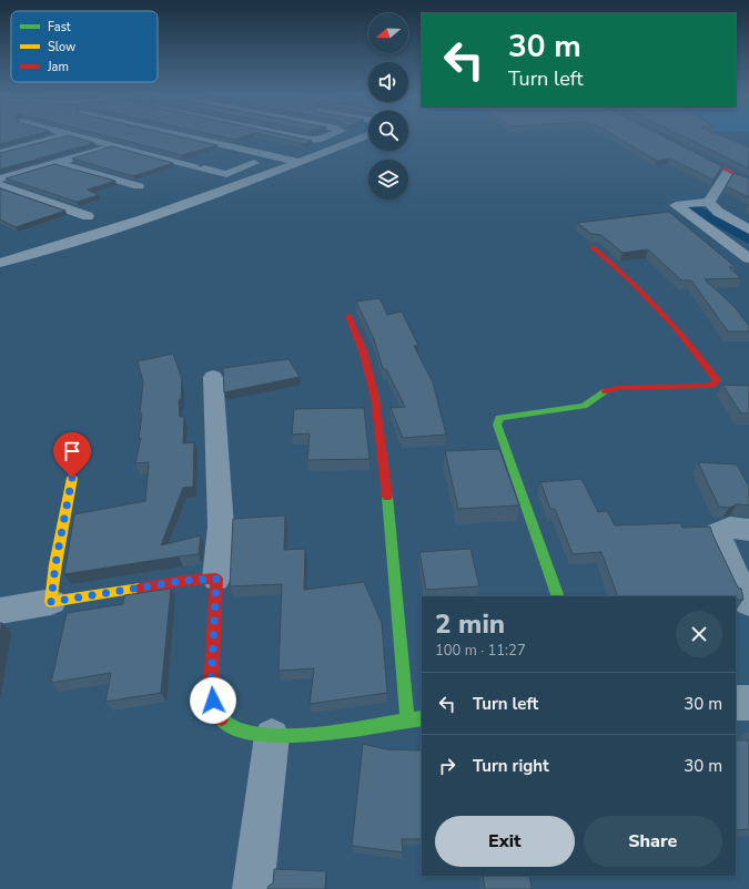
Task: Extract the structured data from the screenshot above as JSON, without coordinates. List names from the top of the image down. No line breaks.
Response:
{"legend":["Fast","Slow","Jam"],"north":"left","page":{"turn":["30 m","Turn left"],"heading":["2 min","100 m · 11:27"],"list":[{"name":"Turn left","value":"30 m"},{"name":"Turn right","value":"30 m"}],"buttons":["Exit","Share"]}}
